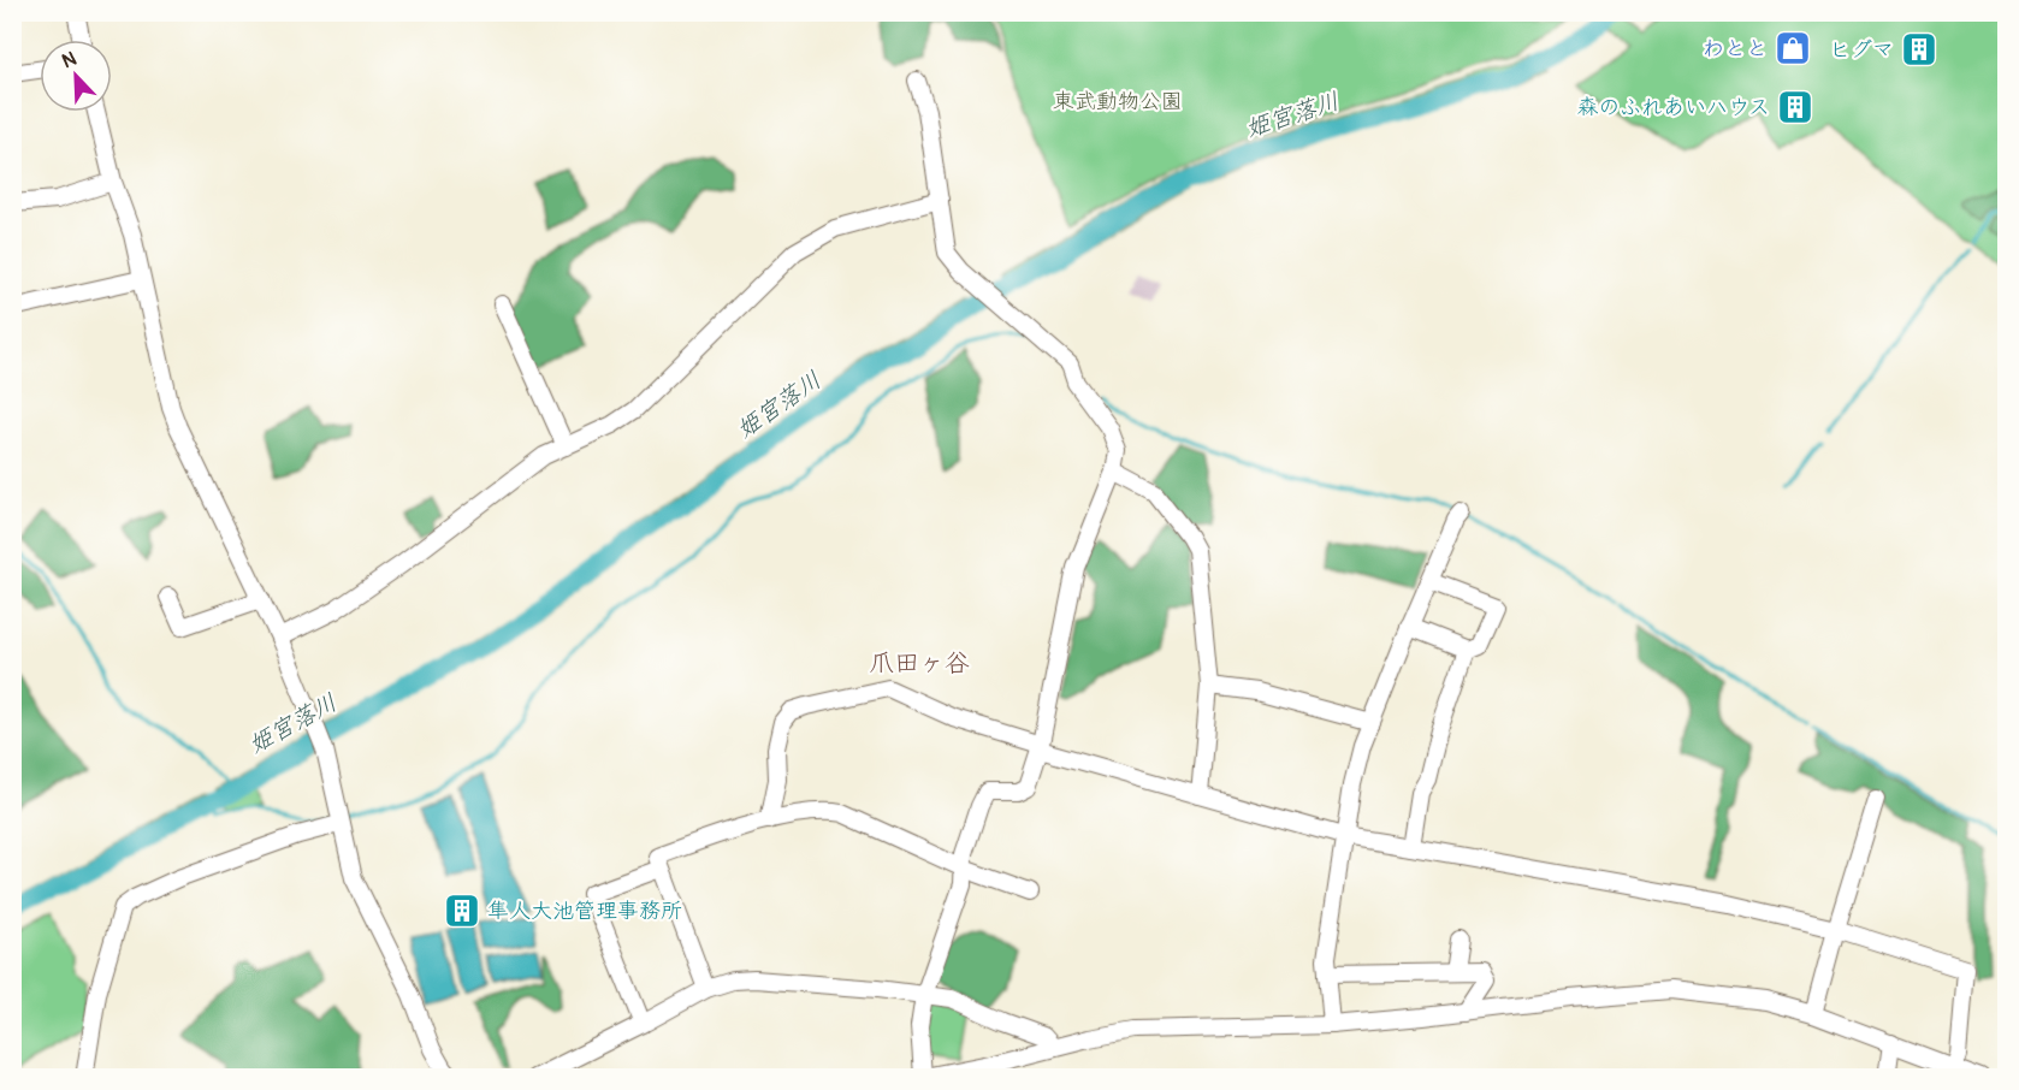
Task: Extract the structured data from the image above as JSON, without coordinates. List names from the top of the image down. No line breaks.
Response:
{"districts":["爪田ヶ谷"],"water":["姫宮落川"],"parks":["東武動物公園"],"places":{"shop":["わとと"],"building":["ヒグマ","森のふれあいハウス","隼人大池管理事務所"]},"north":"top left"}
